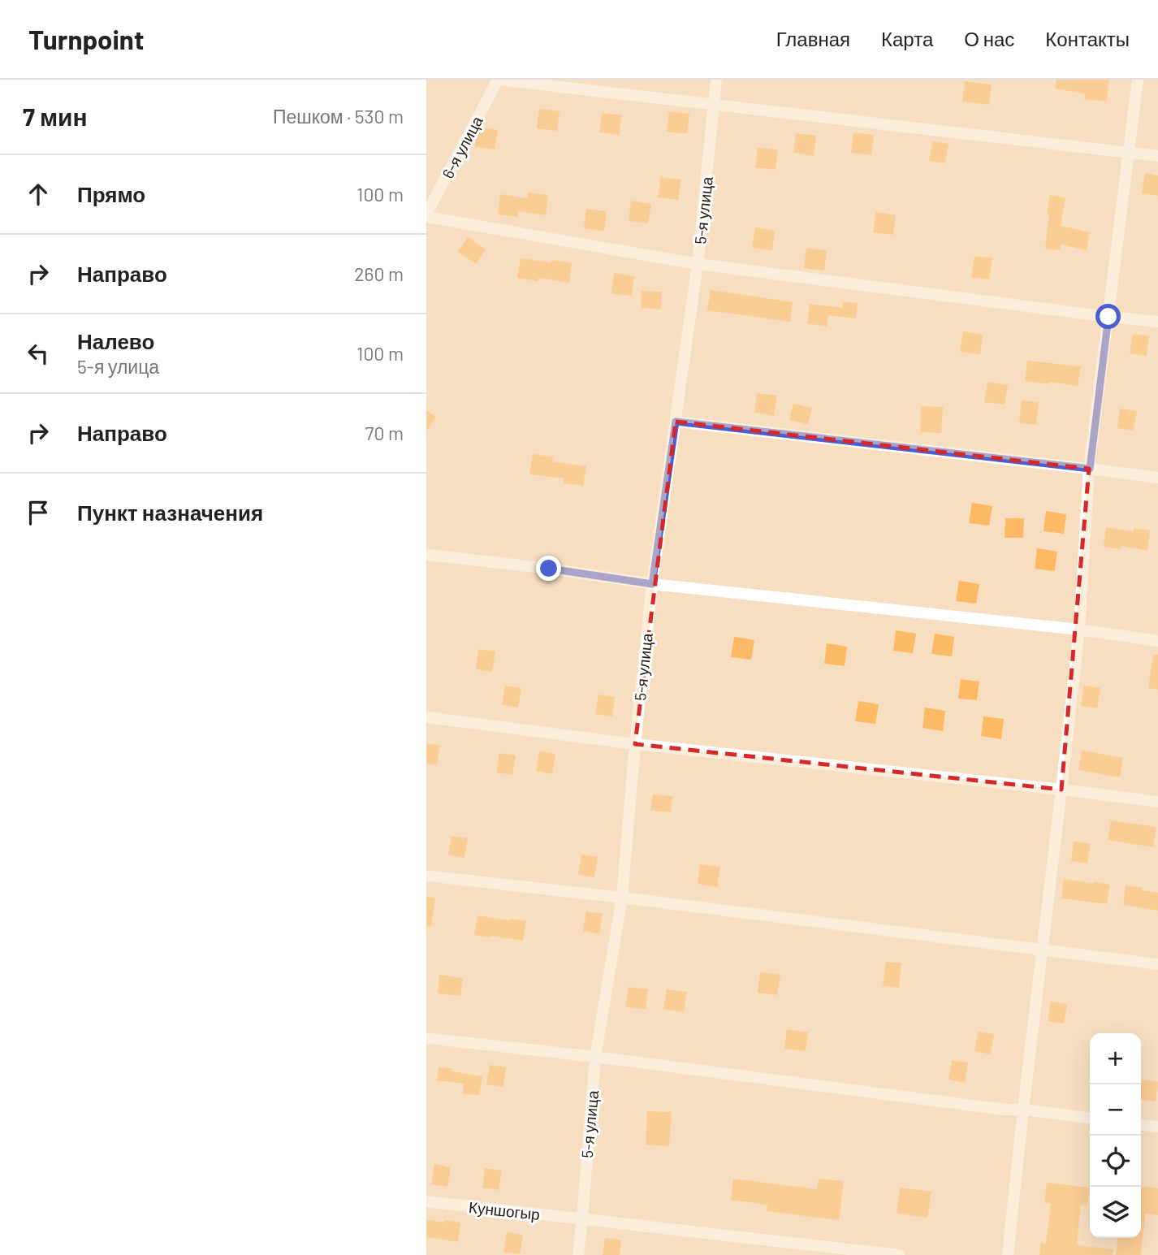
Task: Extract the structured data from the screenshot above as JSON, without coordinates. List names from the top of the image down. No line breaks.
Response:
{"streets":{"street":["6-я улица","5-я улица","Куншогыр"]},"crossings":[["5-я улица","Куншогыр"]],"page":{"header":"Turnpoint","nav":["Главная","Карта","О нас","Контакты"],"heading":["7 мин","Пешком · 530 m"],"list":[["Прямо","100 m"],["Направо","260 m"],["Налево","5-я улица","100 m"],["Направо","70 m"],"Пункт назначения"],"map_buttons":["+","−"]}}
